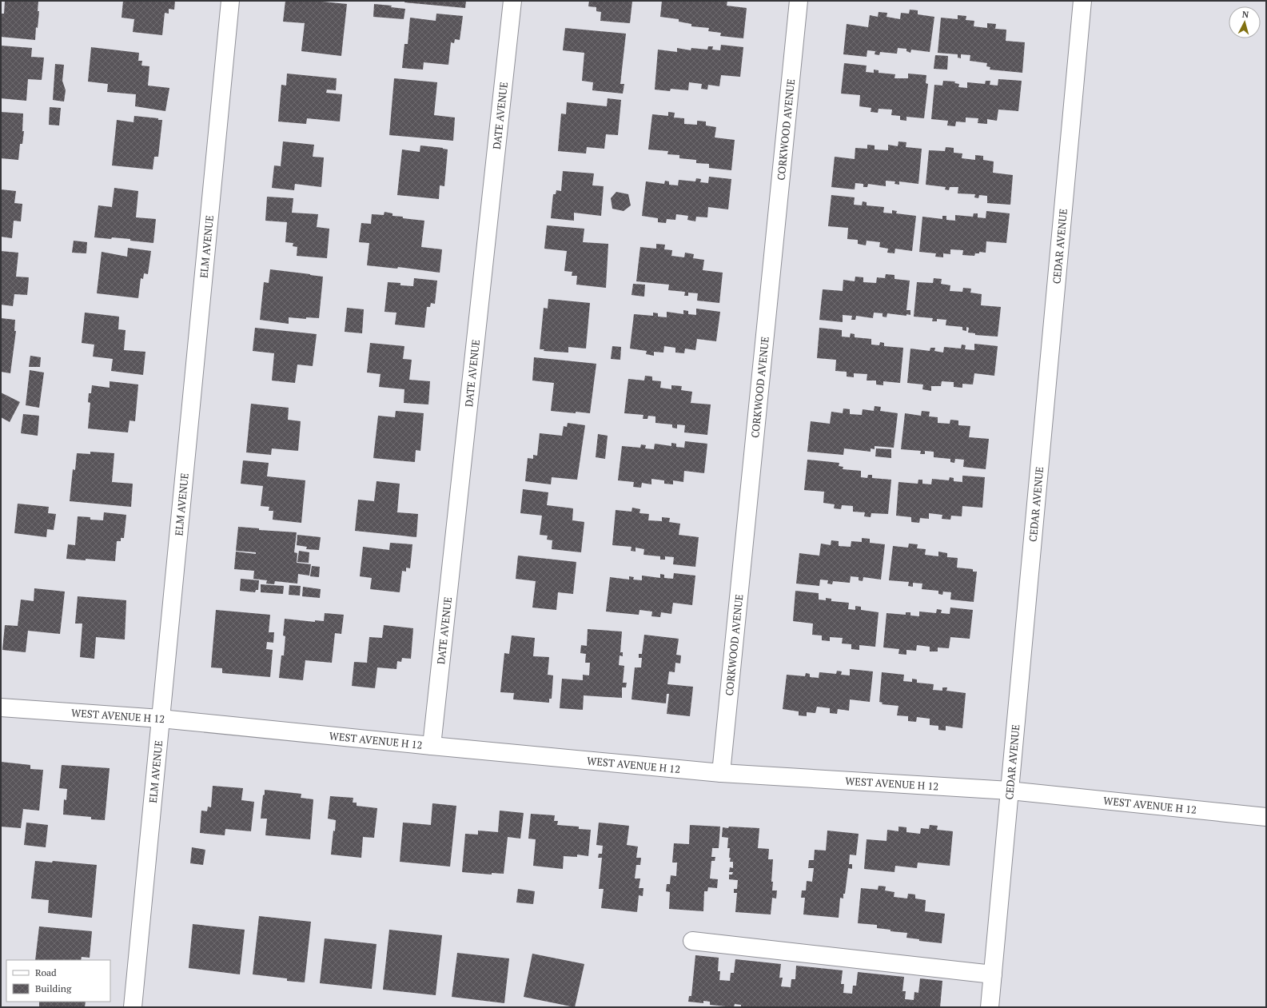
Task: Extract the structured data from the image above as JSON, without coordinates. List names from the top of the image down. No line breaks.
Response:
{"streets":{"street":["DATE AVENUE","CORKWOOD AVENUE","ELM AVENUE","CEDAR AVENUE","WEST AVENUE H 12"]},"crossings":[["DATE AVENUE","WEST AVENUE H 12"],["CORKWOOD AVENUE","WEST AVENUE H 12"],["ELM AVENUE","WEST AVENUE H 12"],["CEDAR AVENUE","WEST AVENUE H 12"]],"legend":["Road","Building"],"north":"top"}
